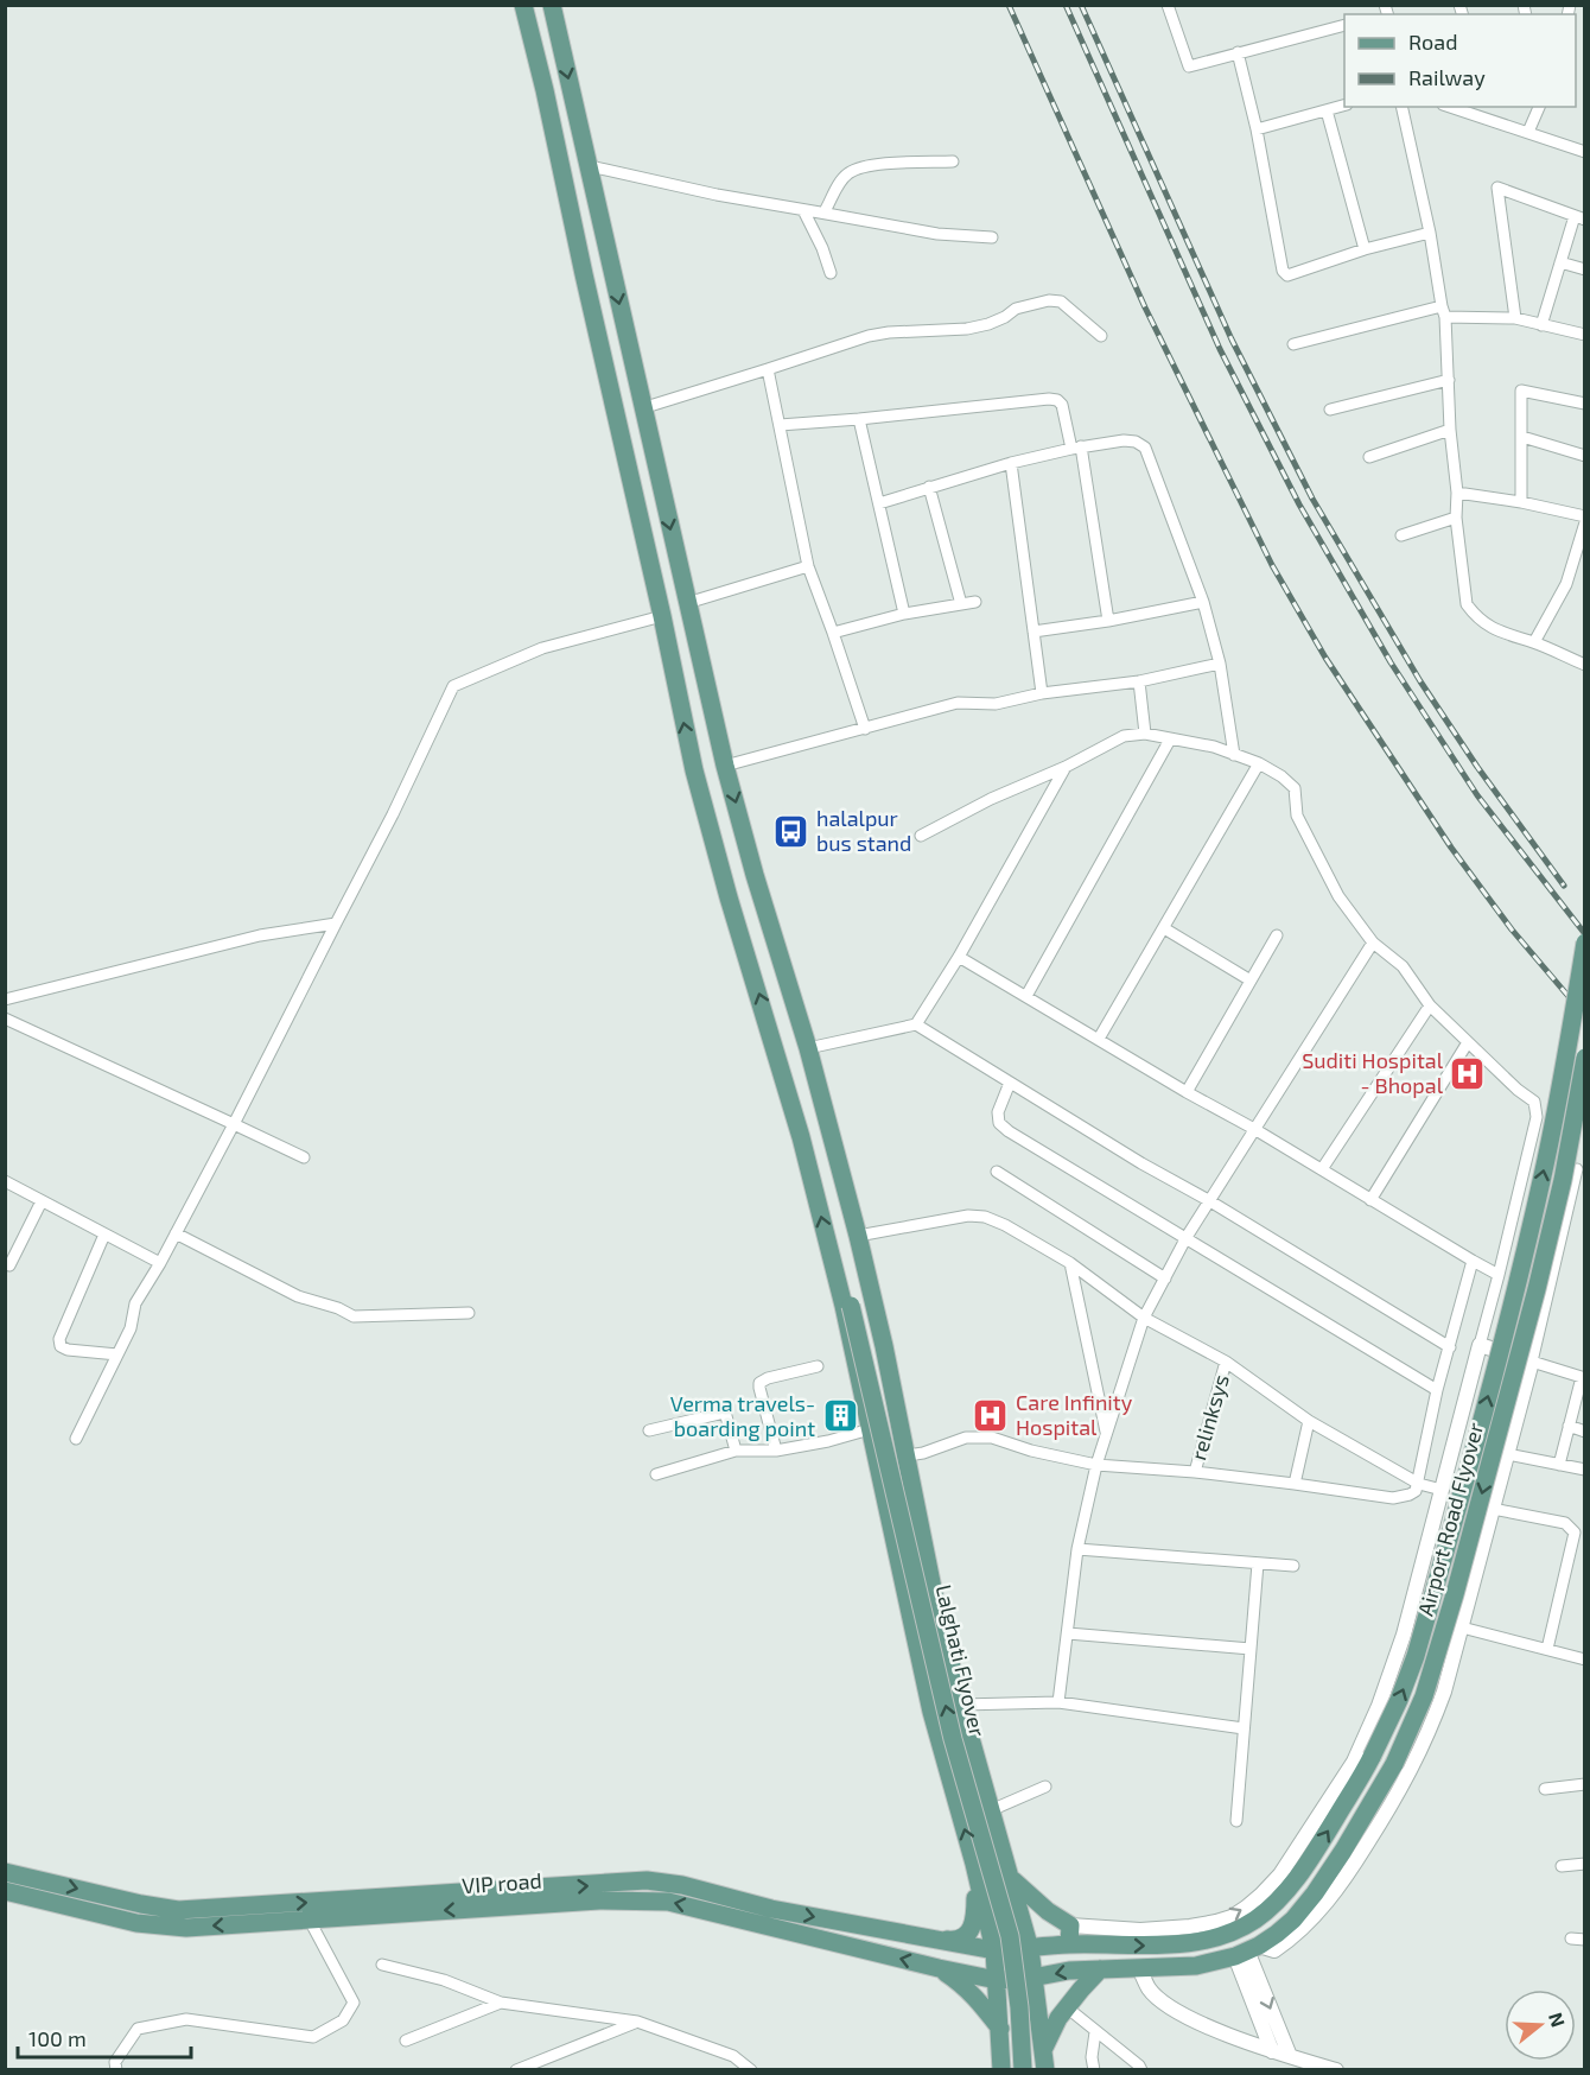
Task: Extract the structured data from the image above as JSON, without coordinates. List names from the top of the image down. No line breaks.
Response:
{"streets":{"main road":["Airport Road Flyover","Lalghati Flyover","VIP road"],"street":["relinksys"]},"crossings":[["Airport Road Flyover","VIP road"]],"places":{"bus stop":["halalpur bus stand"],"hospital":["Suditi Hospital - Bhopal","Care Infinity Hospital"],"building":["Verma travels- boarding point"]},"legend":["Road","Railway"],"scale_bar":"100 m","north":"right"}
